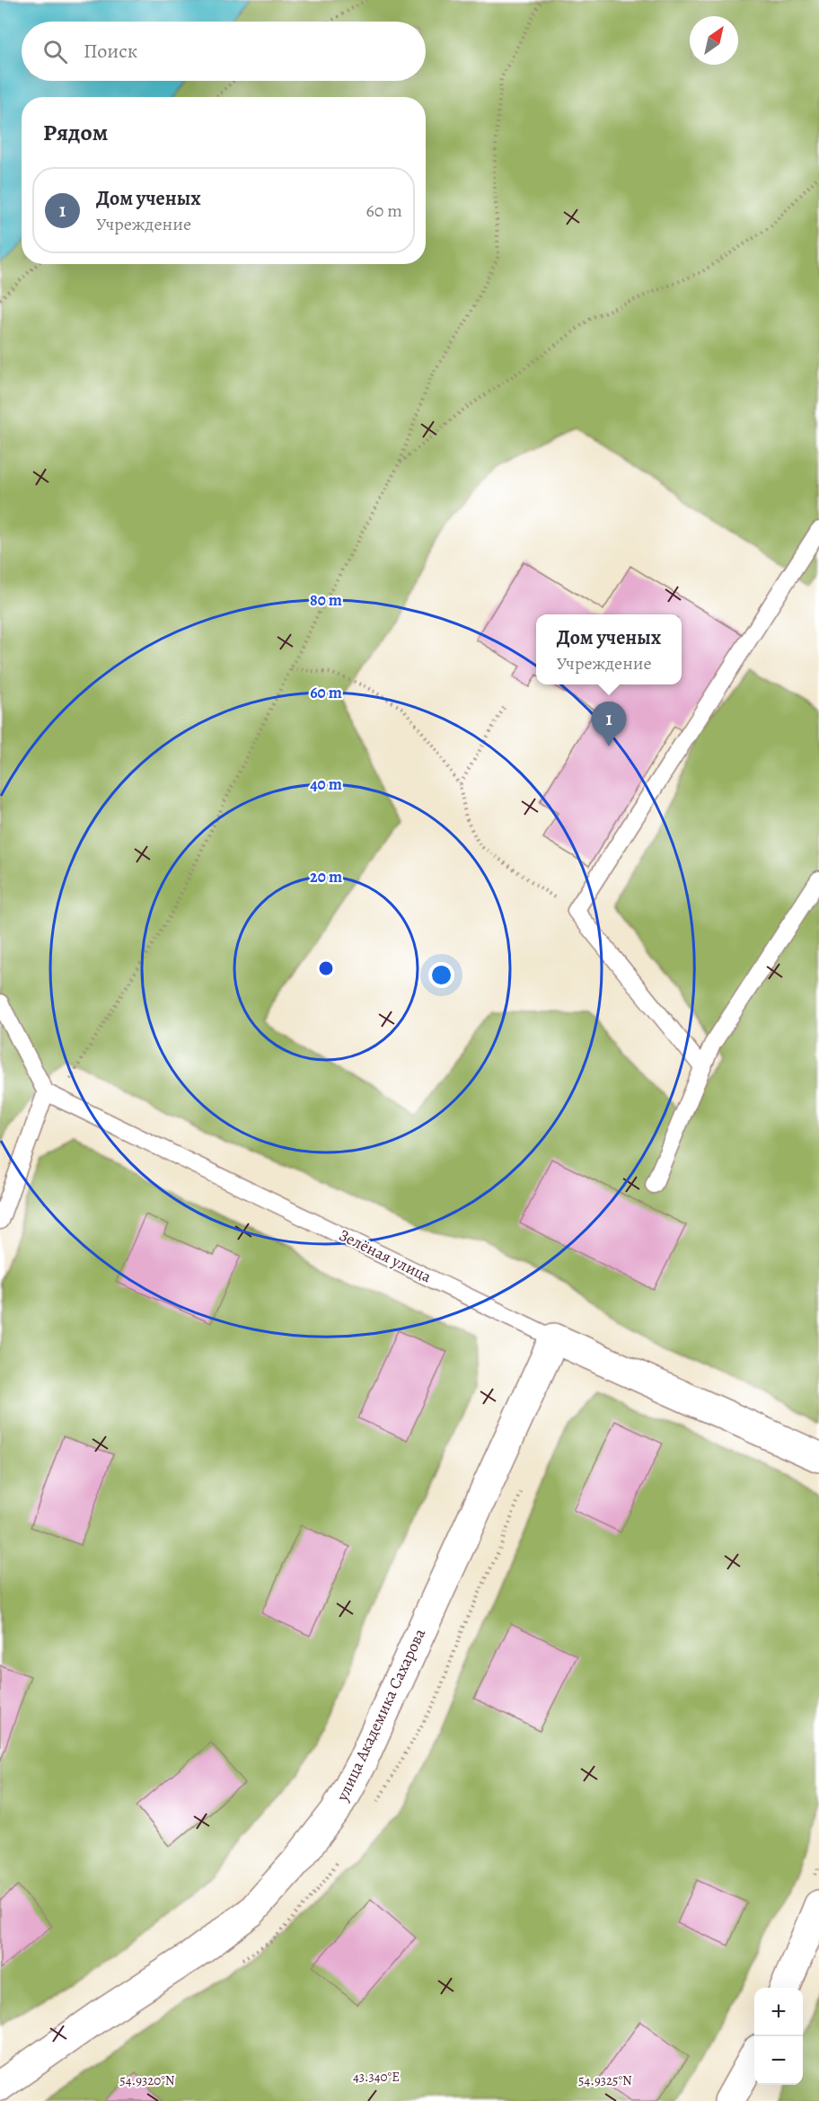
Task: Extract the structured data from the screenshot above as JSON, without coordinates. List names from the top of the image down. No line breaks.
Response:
{"streets":{"street":["Зелёная улица","улица Академика Сахарова"]},"crossings":[["Зелёная улица","улица Академика Сахарова"]],"north":"top right","page":{"search":"Поиск","heading":"Рядом","list":[{"mark":"1","name":"Дом ученых","note":"Учреждение","value":"60 m"}],"popup":["Дом ученых","Учреждение"],"pins":"1","map_buttons":["+","−"]},"coordinates":["43.340°E","54.9320°N","54.9325°N"],"rings":["80 m","60 m","40 m","20 m"]}
